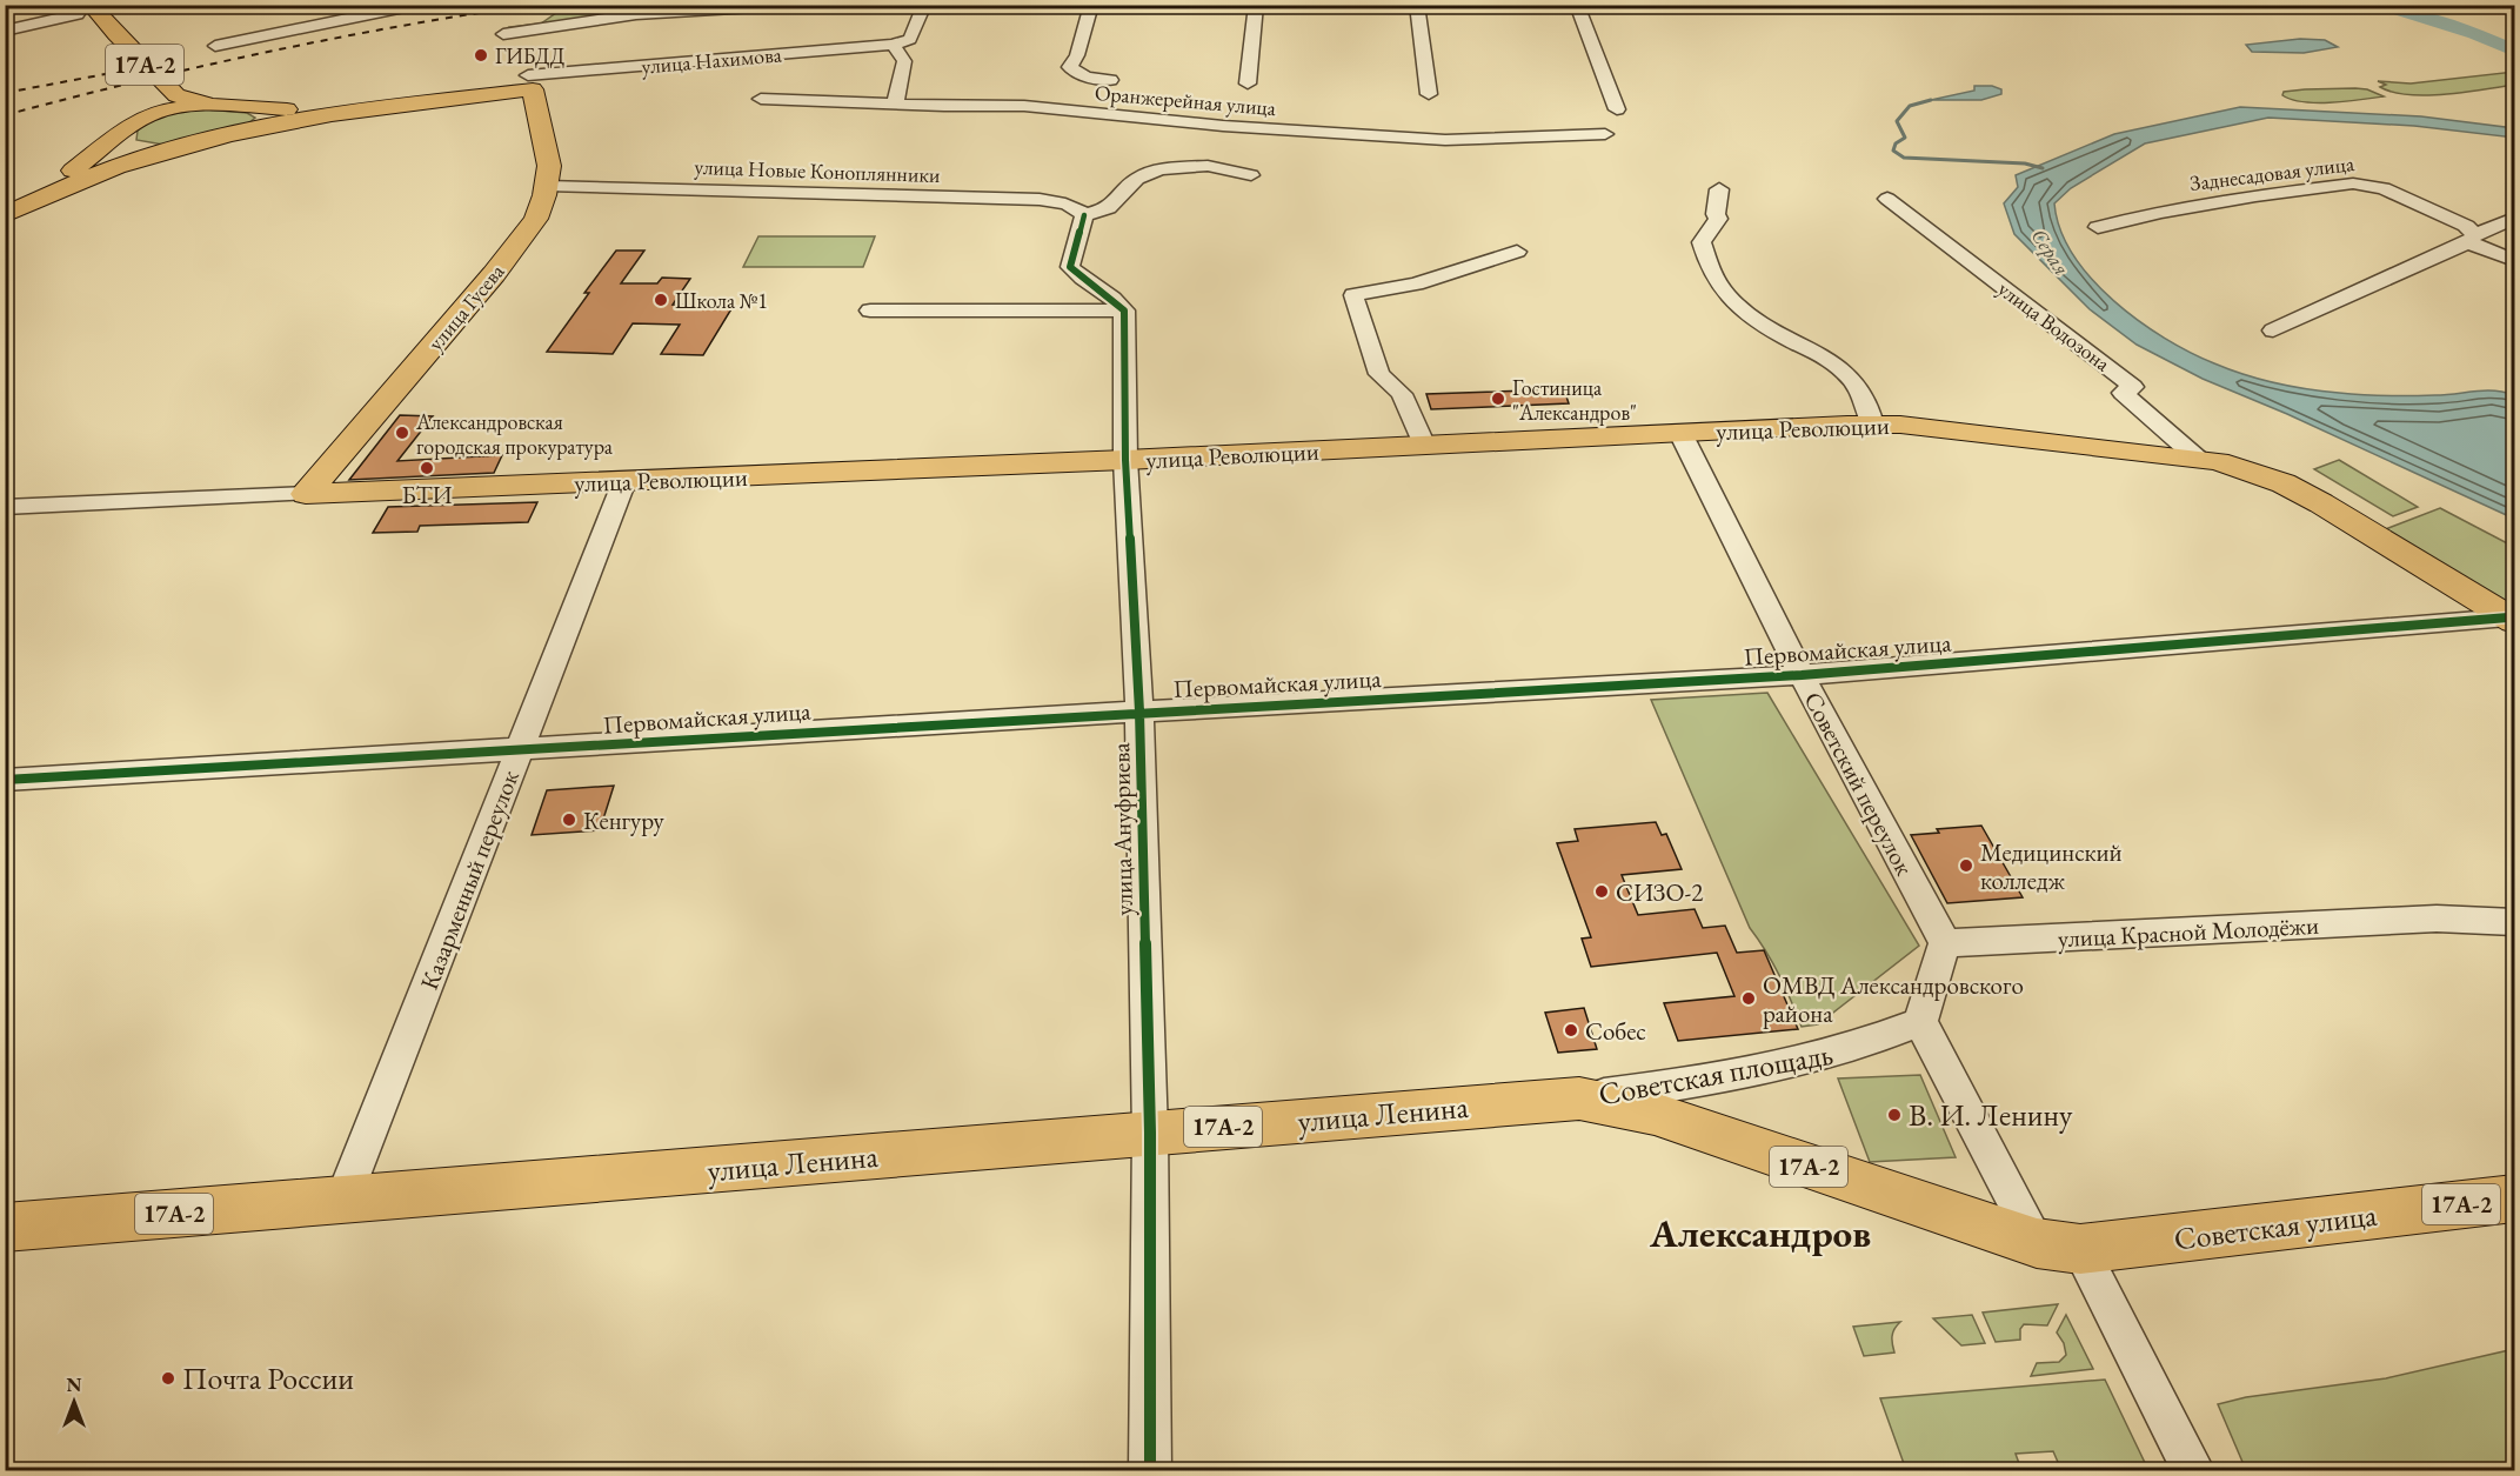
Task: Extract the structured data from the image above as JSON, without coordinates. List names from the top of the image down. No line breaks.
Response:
{"streets":{"main road":["улица Нахимова","17А-2","улица Гусева","улица Революции","Советская площадь","улица Ленина","Советская улица"],"street":["Оранжерейная улица","улица Новые Коноплянники","Заднесадовая улица","улица Водозона","Первомайская улица","Советский переулок","улица Ануфриева","Казарменный переулок","улица Красной Молодёжи"]},"crossings":[["улица Нахимова","17А-2"],["улица Нахимова","улица Гусева"],["улица Новые Коноплянники","улица Гусева"],["улица Гусева","улица Революции"],["улица Водозона","улица Революции"],["улица Революции","Первомайская улица"],["улица Революции","Советский переулок"],["улица Революции","улица Ануфриева"],["улица Революции","Казарменный переулок"],["Первомайская улица","Советский переулок"],["Первомайская улица","улица Ануфриева"],["Первомайская улица","Казарменный переулок"],["Советский переулок","улица Красной Молодёжи"],["улица Ануфриева","улица Ленина"],["Казарменный переулок","улица Ленина"],["Советская площадь","улица Ленина"],["Советская площадь","Советская улица"]],"districts":["Александров"],"water":["Серая"],"places":["ГИБДД","Школа №1","Гостиница \"Александров\"","Александровская городская прокуратура","БТИ","Кенгуру","Медицинский колледж","СИЗО-2","ОМВД Александровского района","Собес","В. И. Ленину","Почта России"],"north":"top"}
